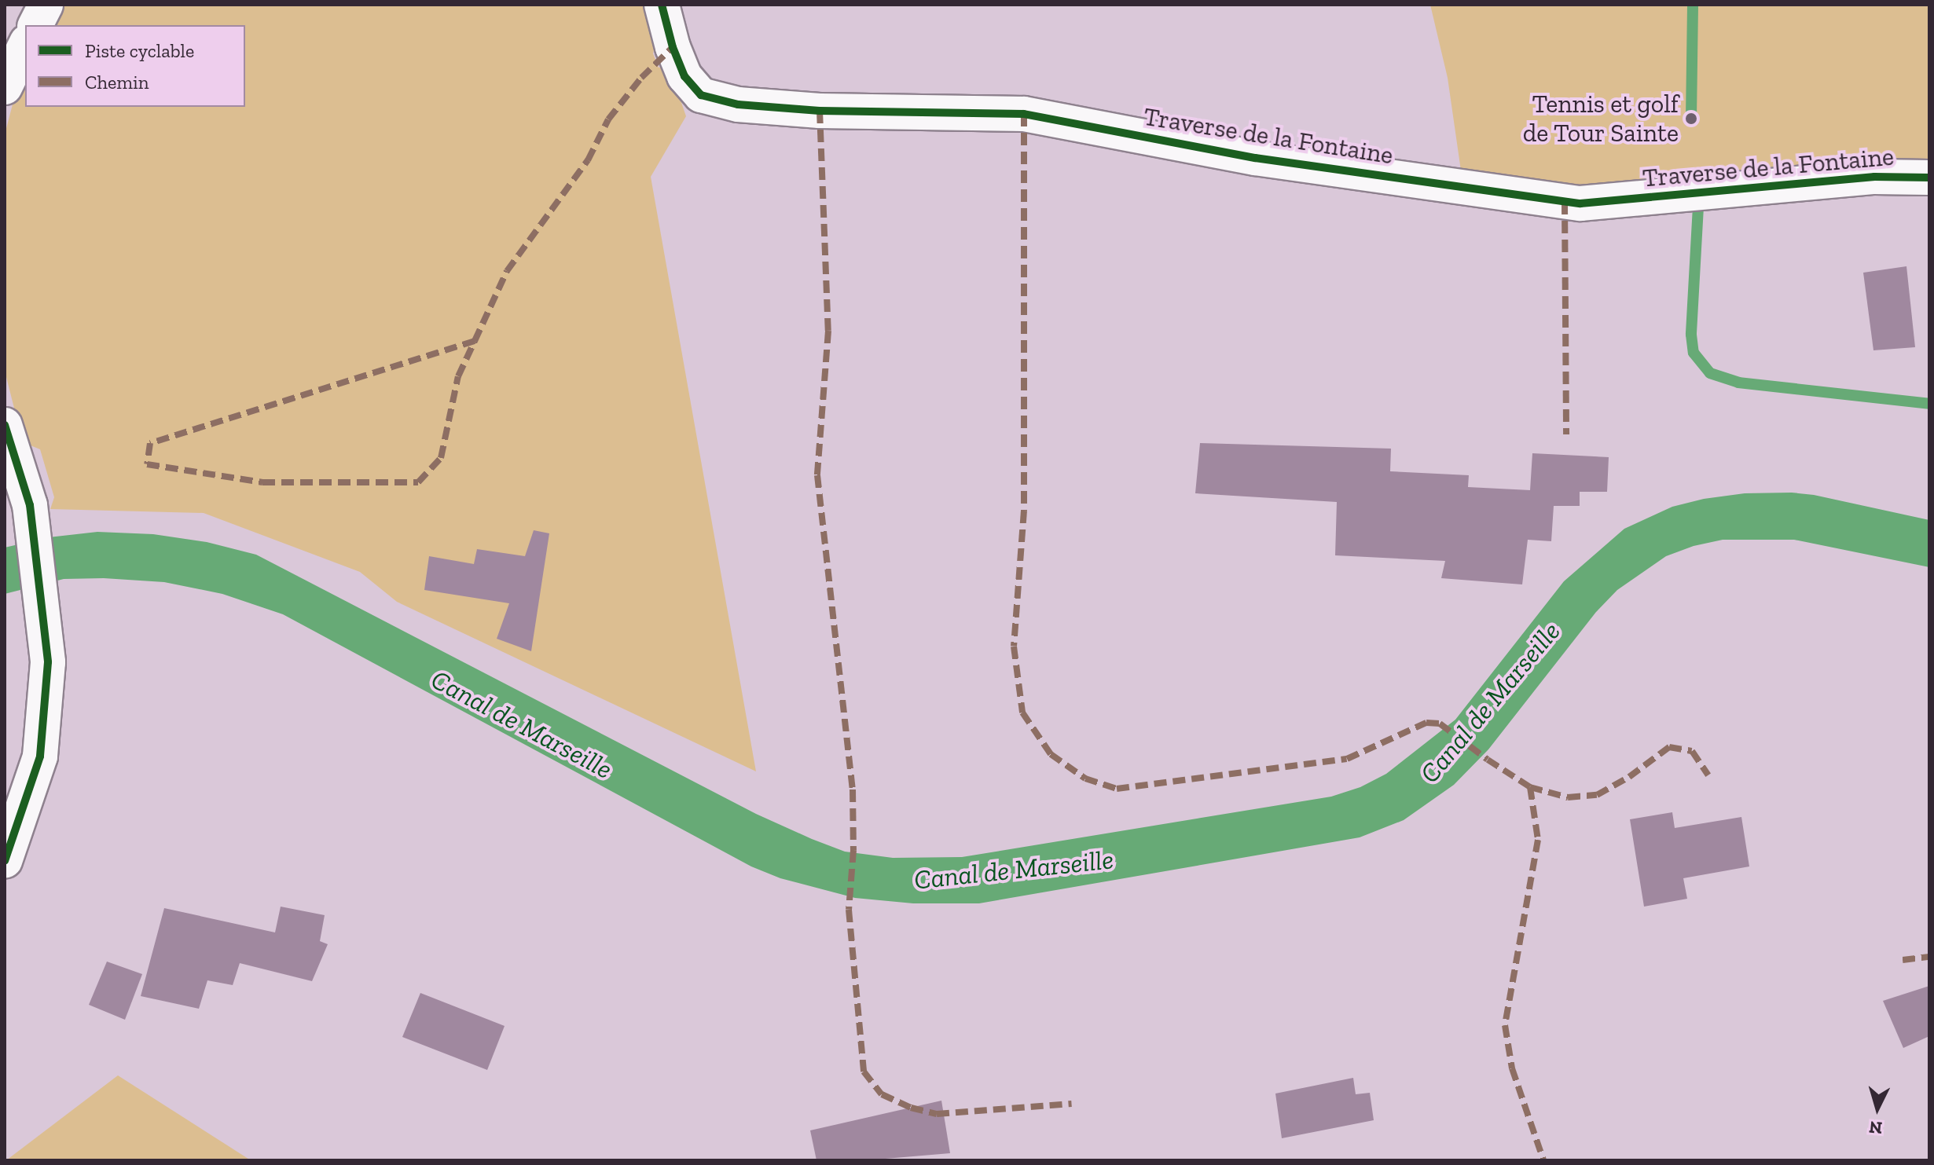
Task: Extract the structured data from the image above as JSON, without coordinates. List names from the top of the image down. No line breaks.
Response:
{"streets":{"street":["Traverse de la Fontaine"]},"water":["Canal de Marseille"],"places":["Tennis et golf de Tour Sainte"],"legend":["Piste cyclable","Chemin"],"north":"bottom"}
